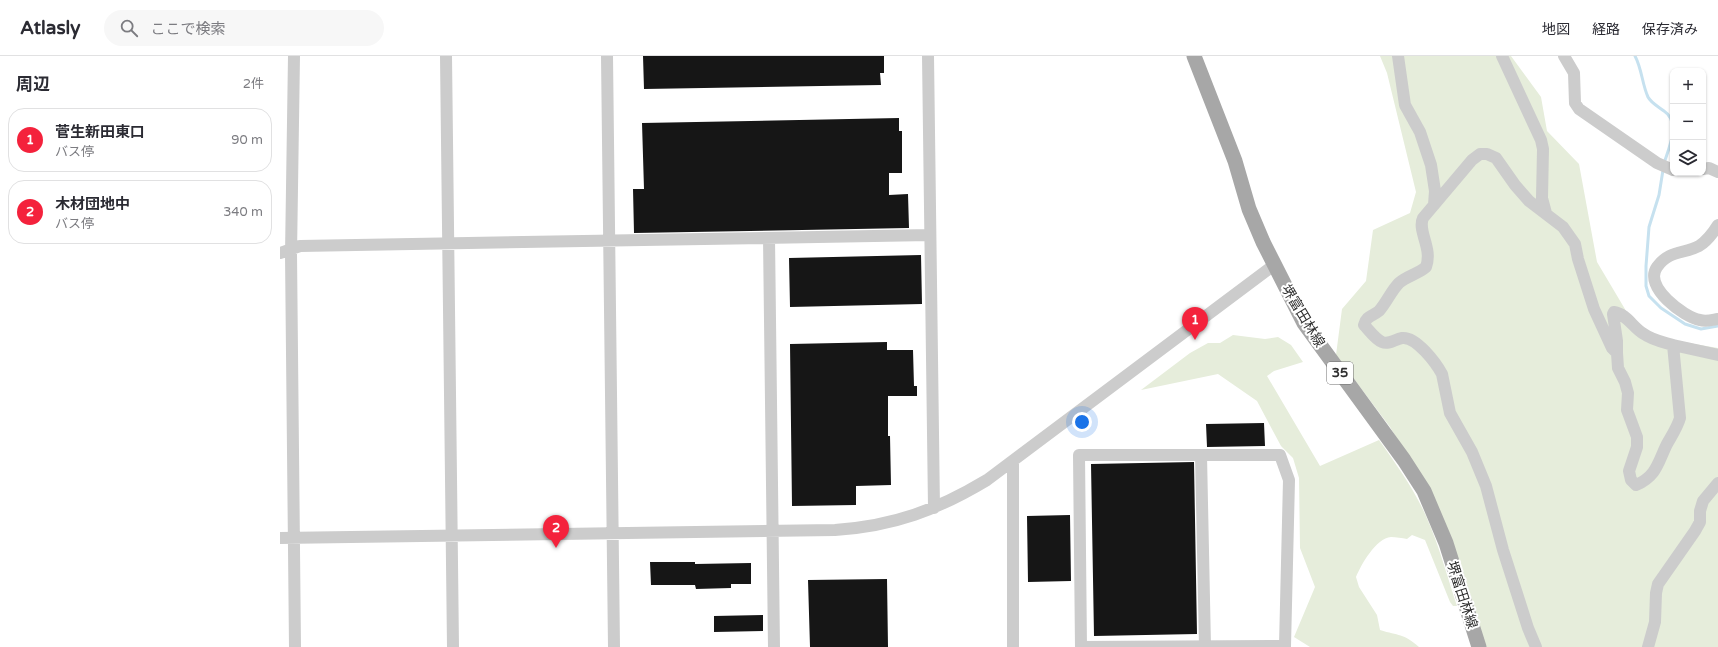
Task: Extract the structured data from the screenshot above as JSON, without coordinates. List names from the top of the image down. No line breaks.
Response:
{"streets":{"main road":["堺富田林線","35"]},"page":{"header":"Atlasly","search":"ここで検索","nav":["地図","経路","保存済み"],"heading":["周辺","2件"],"map_buttons":["+","−"],"list":[{"mark":"1","name":"菅生新田東口","note":"バス停","value":"90 m"},{"mark":"2","name":"木材団地中","note":"バス停","value":"340 m"}],"pins":["1","2"]}}
